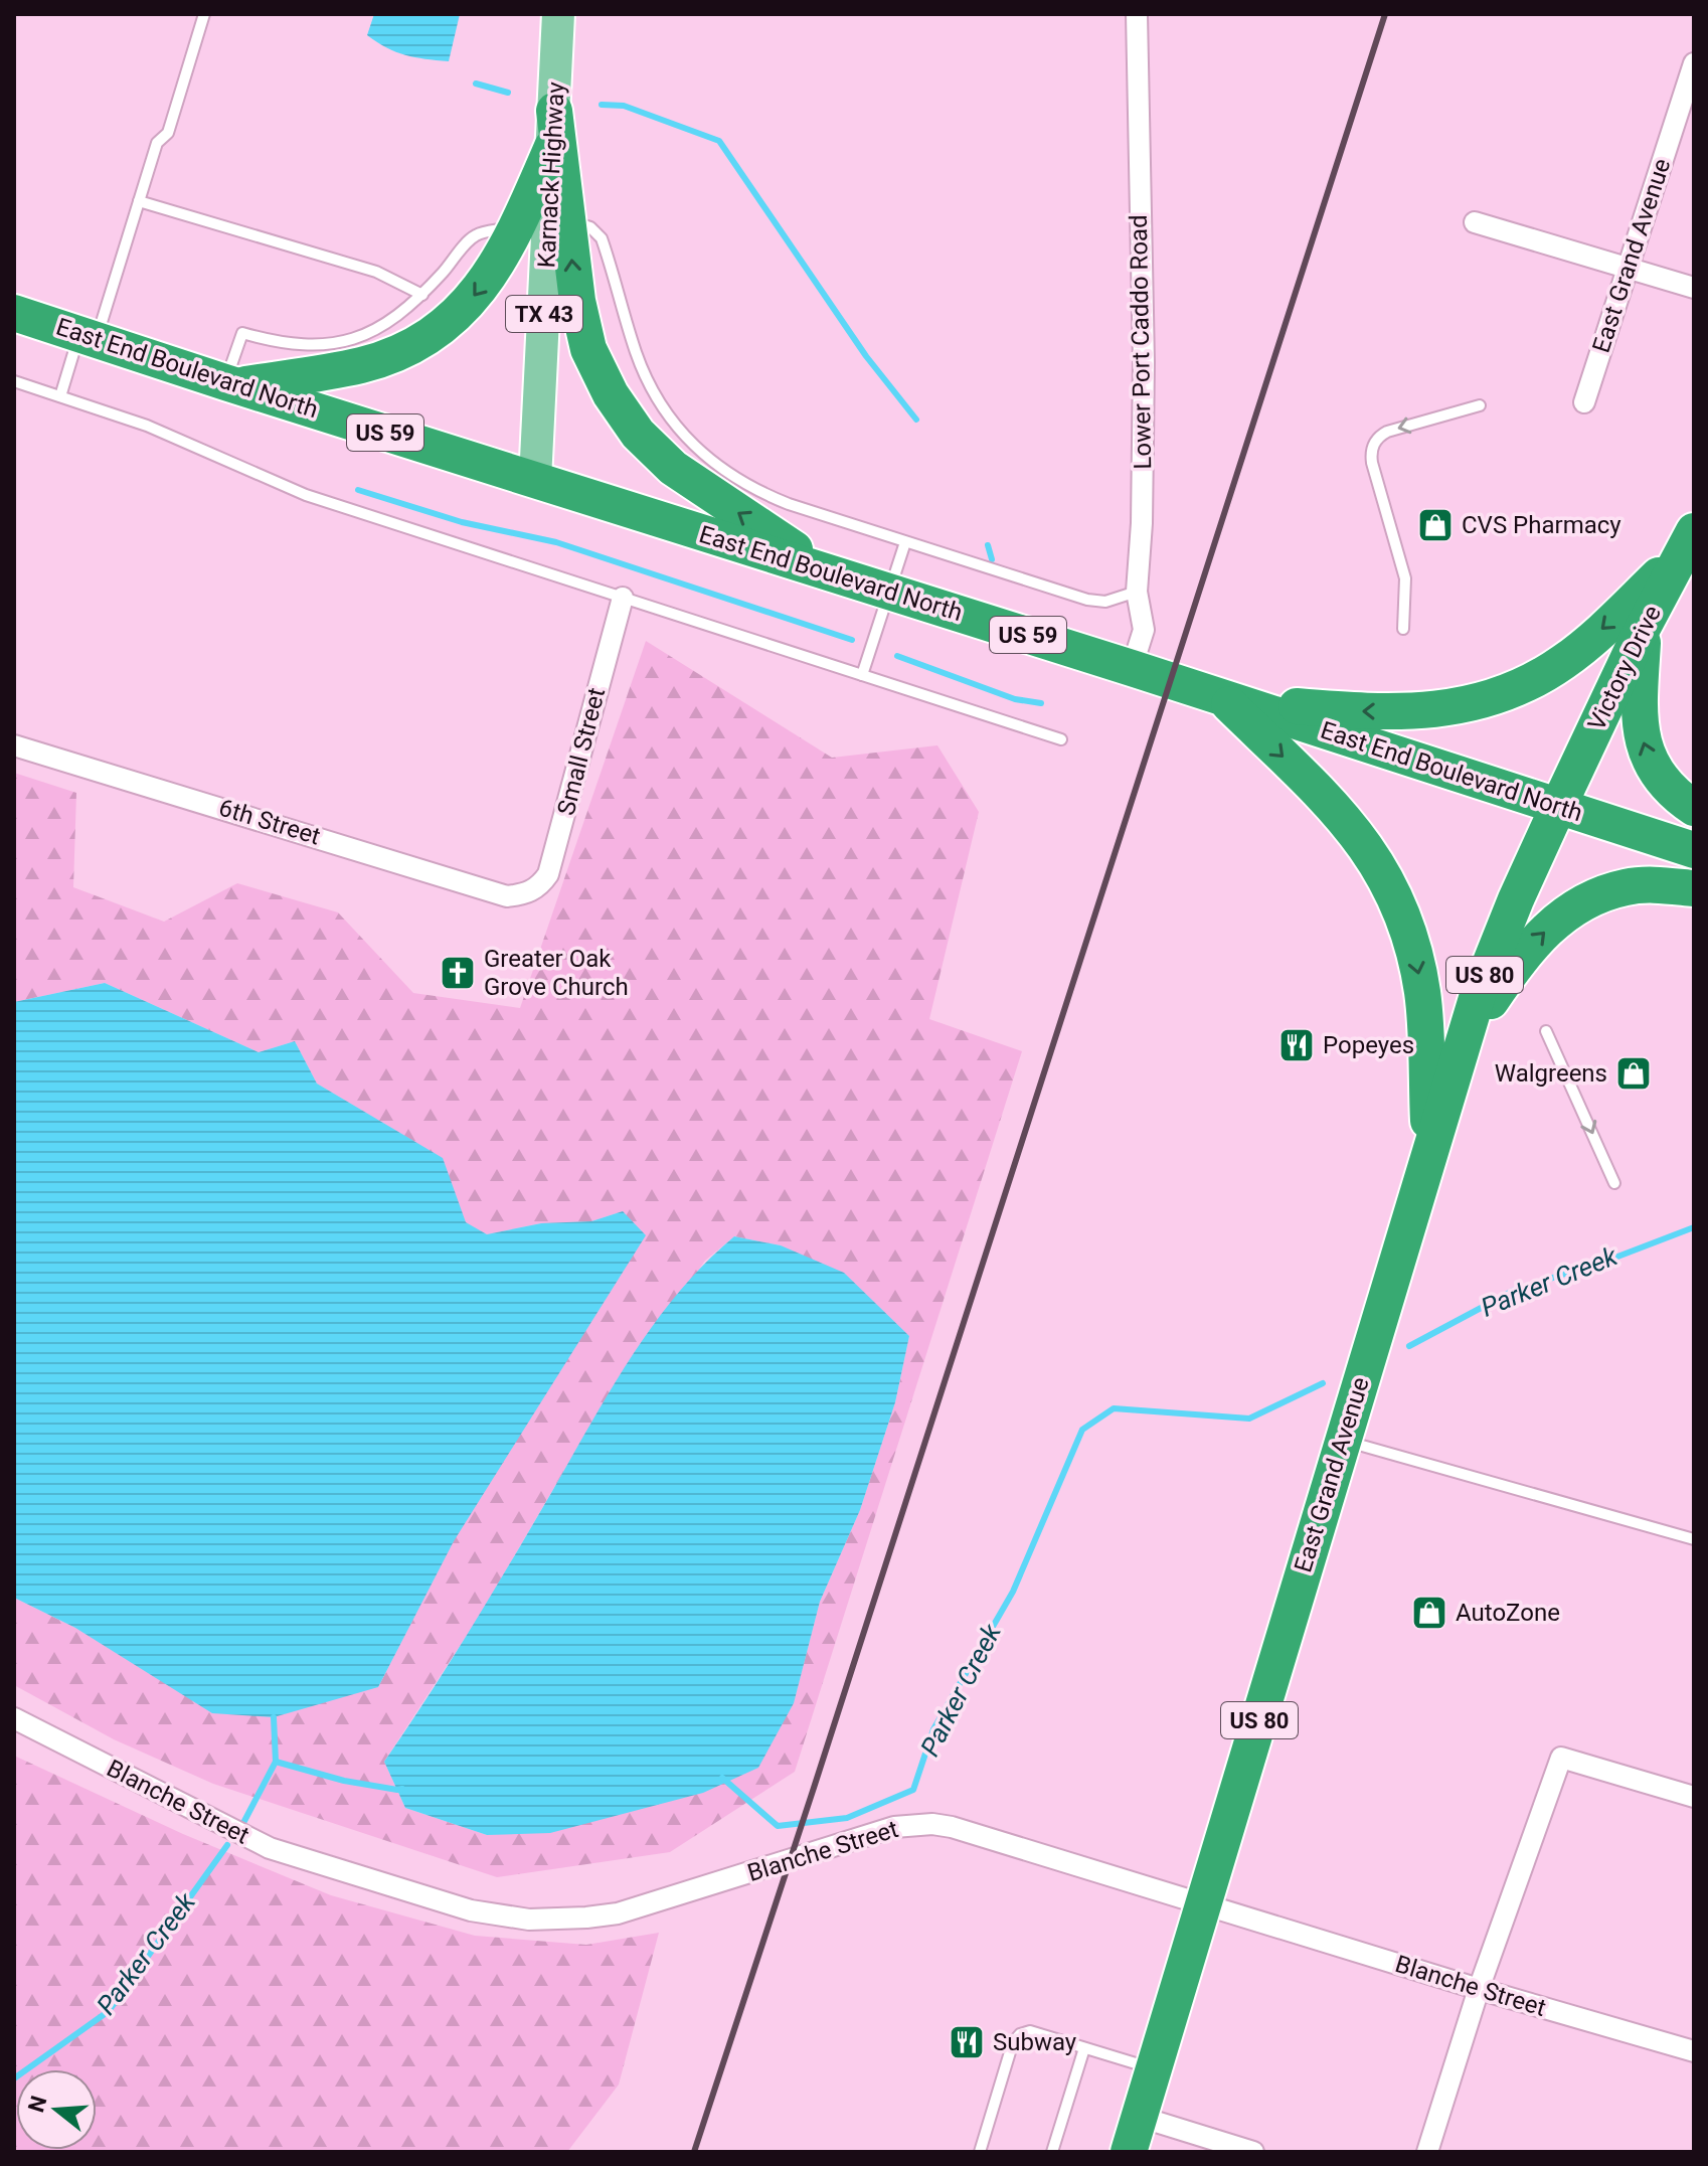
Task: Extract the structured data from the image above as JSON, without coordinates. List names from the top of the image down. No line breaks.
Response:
{"streets":{"highway":["East Grand Avenue","East End Boulevard North","US 59","Victory Drive","US 80"],"main road":["Karnack Highway","TX 43"],"street":["Lower Port Caddo Road","Small Street","6th Street","Blanche Street"]},"crossings":[["Karnack Highway","East End Boulevard North"],["East Grand Avenue","East End Boulevard North"],["East Grand Avenue","Victory Drive"],["East Grand Avenue","Blanche Street"],["Lower Port Caddo Road","East End Boulevard North"],["East End Boulevard North","Victory Drive"],["Small Street","6th Street"]],"water":["Parker Creek"],"places":{"shop":["CVS Pharmacy","Walgreens","AutoZone"],"church":["Greater Oak Grove Church"],"restaurant":["Popeyes","Subway"]},"north":"left"}
